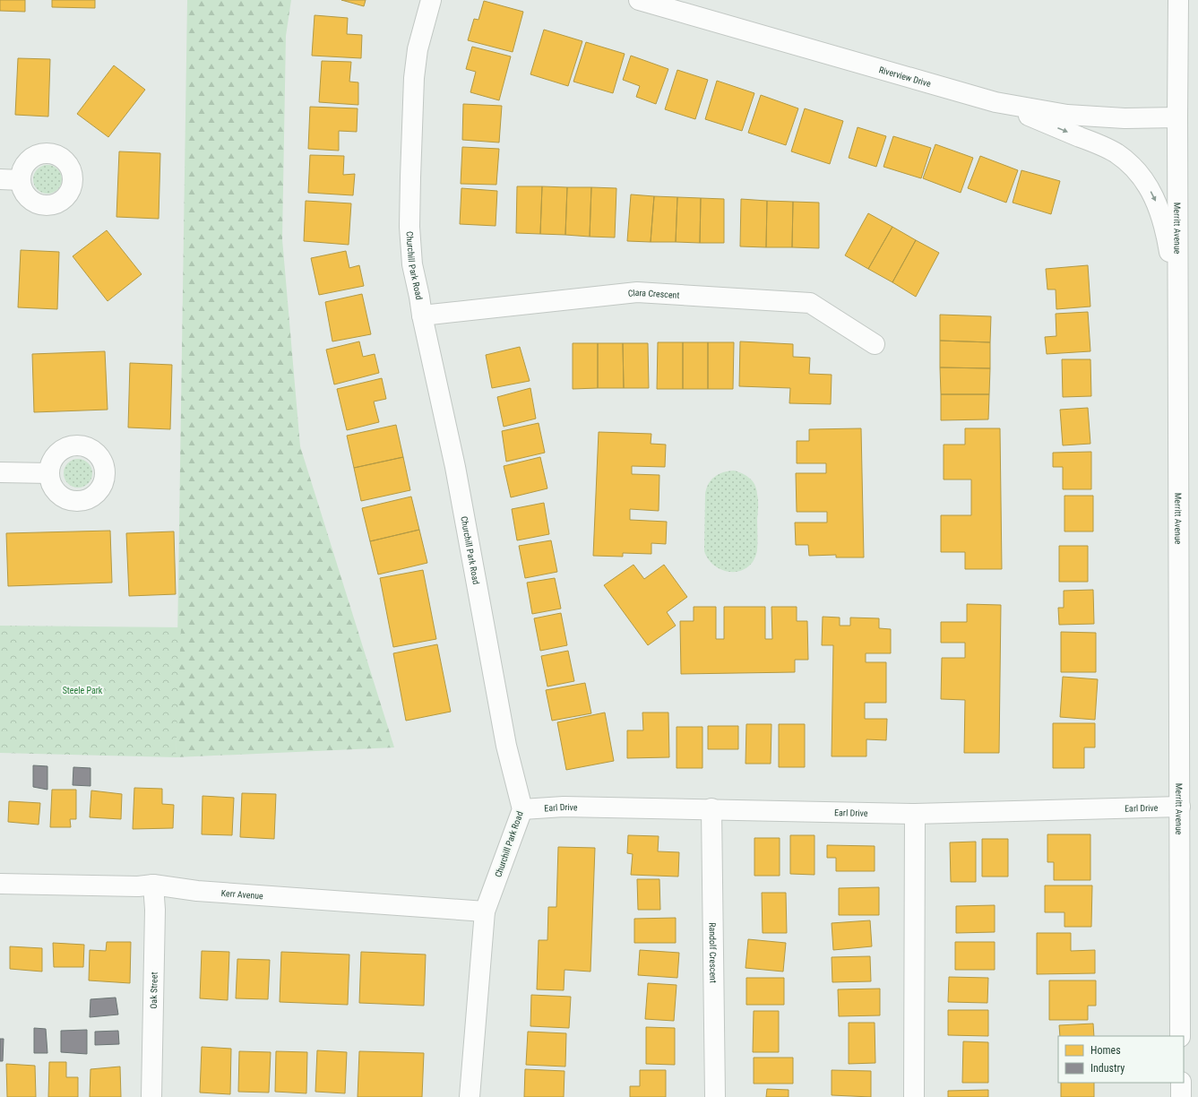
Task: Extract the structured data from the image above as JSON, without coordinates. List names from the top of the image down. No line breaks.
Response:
{"streets":{"street":["Riverview Drive","Merritt Avenue","Churchill Park Road","Clara Crescent","Earl Drive","Kerr Avenue","Randolf Crescent","Oak Street"]},"crossings":[["Riverview Drive","Merritt Avenue"],["Merritt Avenue","Earl Drive"],["Churchill Park Road","Clara Crescent"],["Churchill Park Road","Earl Drive"],["Churchill Park Road","Kerr Avenue"],["Earl Drive","Randolf Crescent"],["Kerr Avenue","Oak Street"]],"parks":["Steele Park"],"legend":["Homes","Industry"]}
